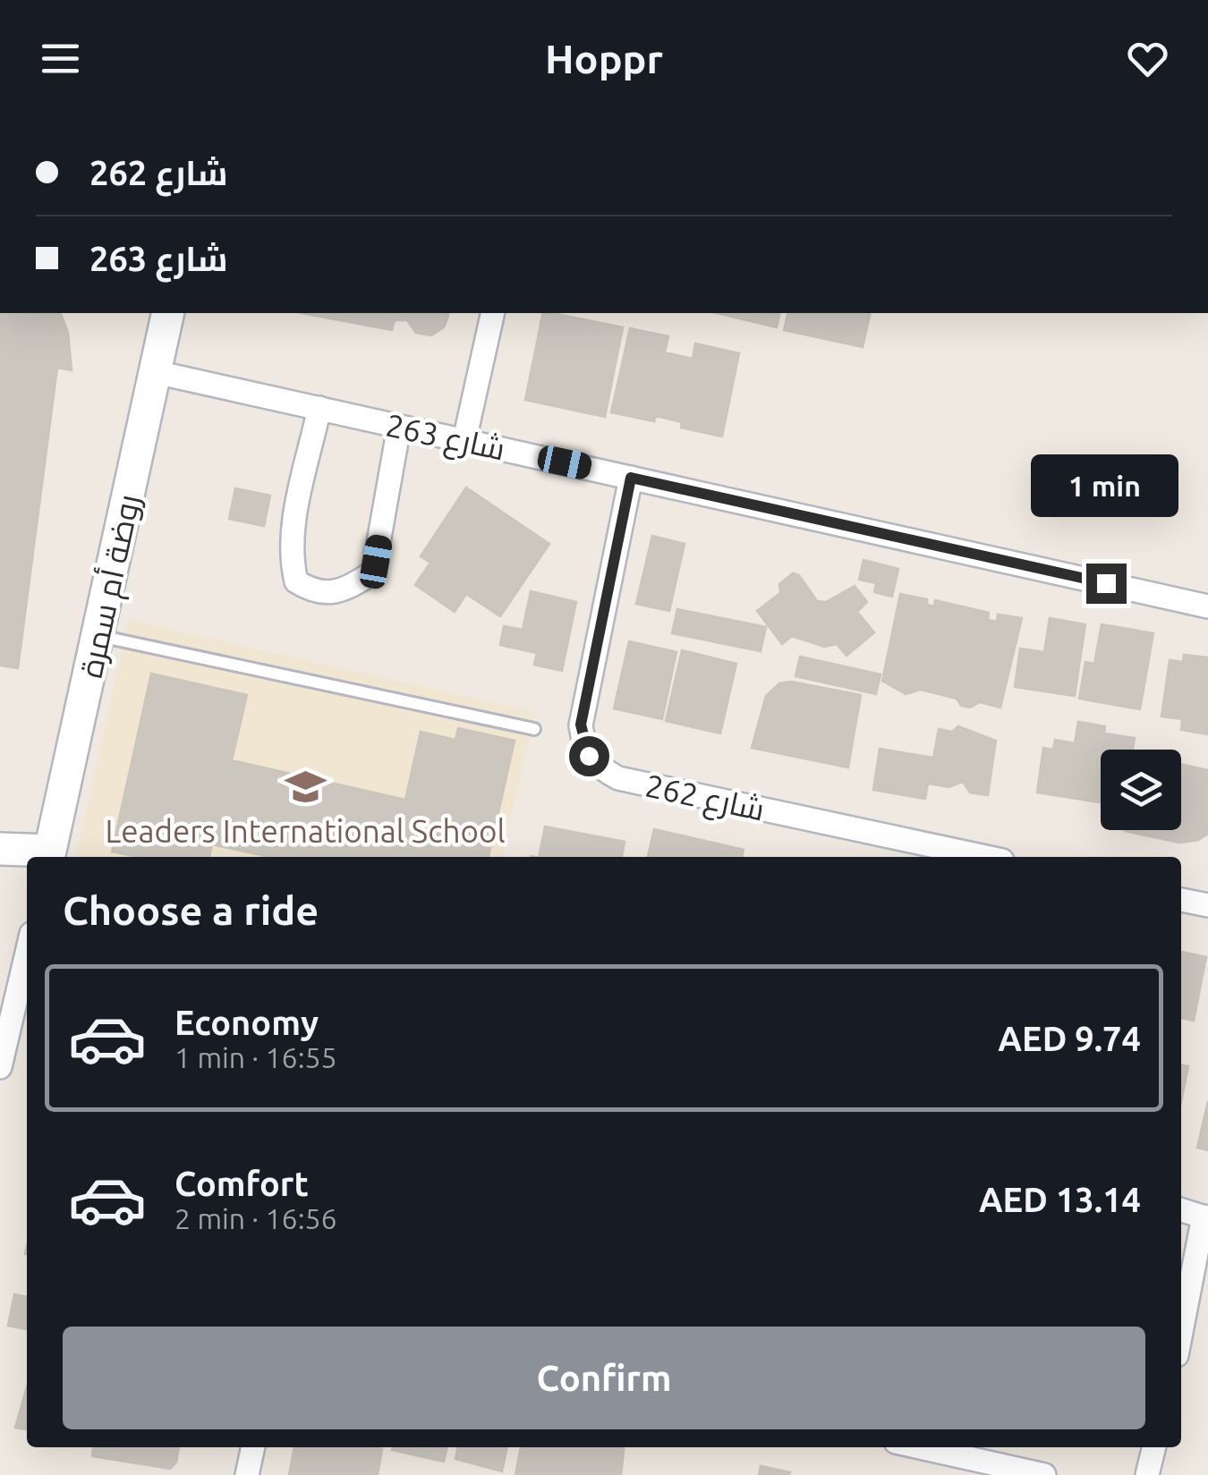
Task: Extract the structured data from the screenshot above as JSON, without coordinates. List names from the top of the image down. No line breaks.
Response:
{"streets":{"street":["شارع 263","روضة أم سمرة","شارع 262"]},"crossings":[["شارع 263","روضة أم سمرة"],["شارع 263","شارع 262"]],"places":{"school or university":["Leaders International School"]},"page":{"header":"Hoppr","banner":["شارع 262","شارع 263"],"bubble":"1 min","heading":"Choose a ride","list":[{"name":"Economy","note":"1 min · 16:55","value":"AED 9.74"},{"name":"Comfort","note":"2 min · 16:56","value":"AED 13.14"}],"buttons":"Confirm"}}
